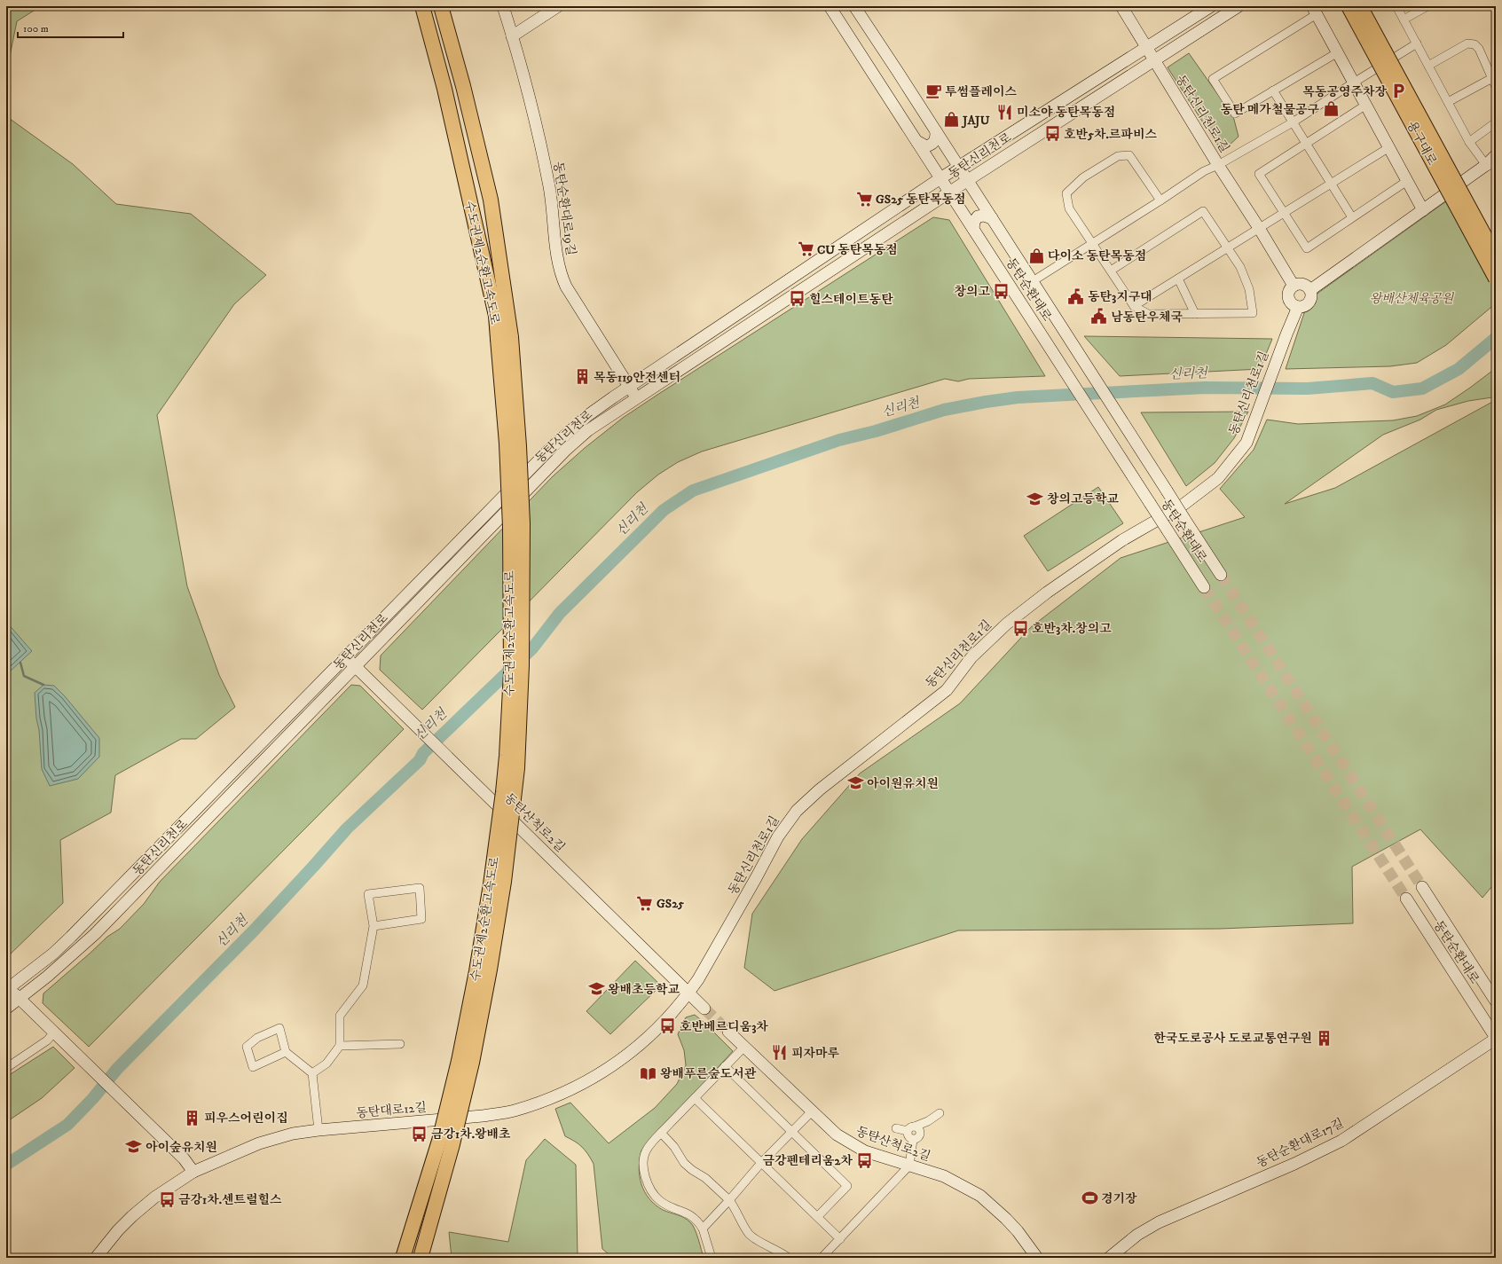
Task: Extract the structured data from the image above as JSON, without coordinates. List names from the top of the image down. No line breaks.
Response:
{"streets":{"highway":["용구대로","수도권제2순환고속도로"],"main road":["동탄신리천로1길","동탄신리천로","동탄순환대로19길","동탄순환대로","동탄산척로2길","동탄대로12길","동탄순환대로17길"]},"crossings":[["동탄신리천로1길","동탄신리천로"],["동탄신리천로1길","동탄산척로2길"],["동탄신리천로1길","동탄대로12길"],["동탄신리천로","동탄순환대로19길"],["동탄신리천로","동탄순환대로"],["동탄신리천로","동탄산척로2길"],["동탄순환대로","동탄순환대로17길"],["동탄산척로2길","동탄대로12길"]],"water":["신리천"],"parks":["왕배산체육공원"],"places":{"cafe":["투썸플레이스"],"parking":["목동공영주차장"],"shop":["동탄 메가철물공구","JAJU","다이소 동탄목동점"],"restaurant":["미소야 동탄목동점","피자마루"],"bus stop":["호반5차.르파비스","창의고","힐스테이트동탄","호반3차.창의고","호반베르디움3차","금강1차.왕배초","금강펜테리움2차","금강1차.센트럴힐스"],"supermarket":["GS25 동탄목동점","CU 동탄목동점","GS25"],"public building":["동탄3지구대","남동탄우체국"],"building":["목동119안전센터","한국도로공사 도로교통연구원","피우스어린이집"],"school or university":["창의고등학교","아이원유치원","왕배초등학교","아이숲유치원"],"library":["왕배푸른숲도서관"],"sports":["경기장"]},"scale_bar":"100 m"}
